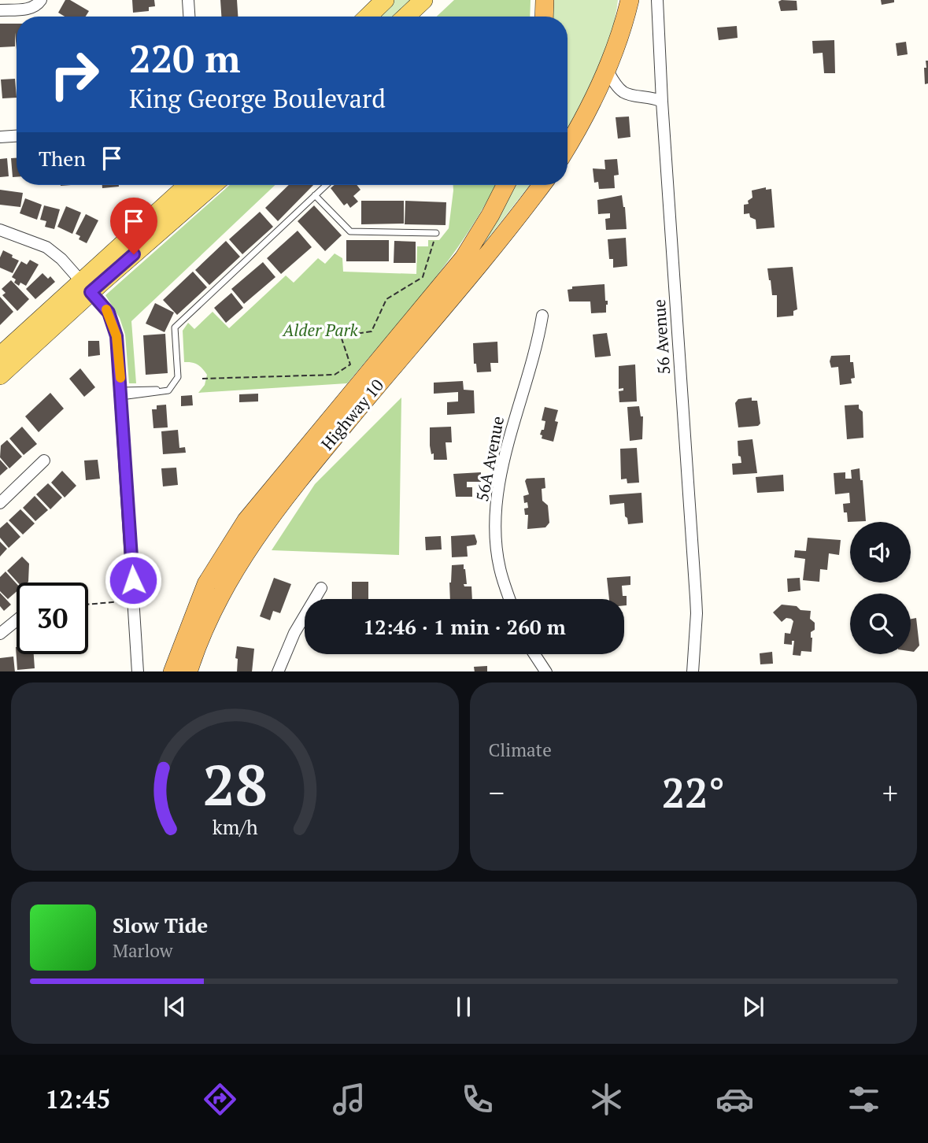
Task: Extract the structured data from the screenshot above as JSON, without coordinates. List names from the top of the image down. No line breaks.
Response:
{"streets":{"highway":["Highway 10"],"street":["56 Avenue","56A Avenue"]},"parks":["Alder Park"],"page":{"turn":["220 m","King George Boulevard"],"then":"Then","limit":"30","trip":"12:46 · 1 min · 260 m","tile":"Climate","heat":["−","22°","+"],"song":["Slow Tide","Marlow"],"tabs":"12:45","gauge":["28","km/h"]}}
